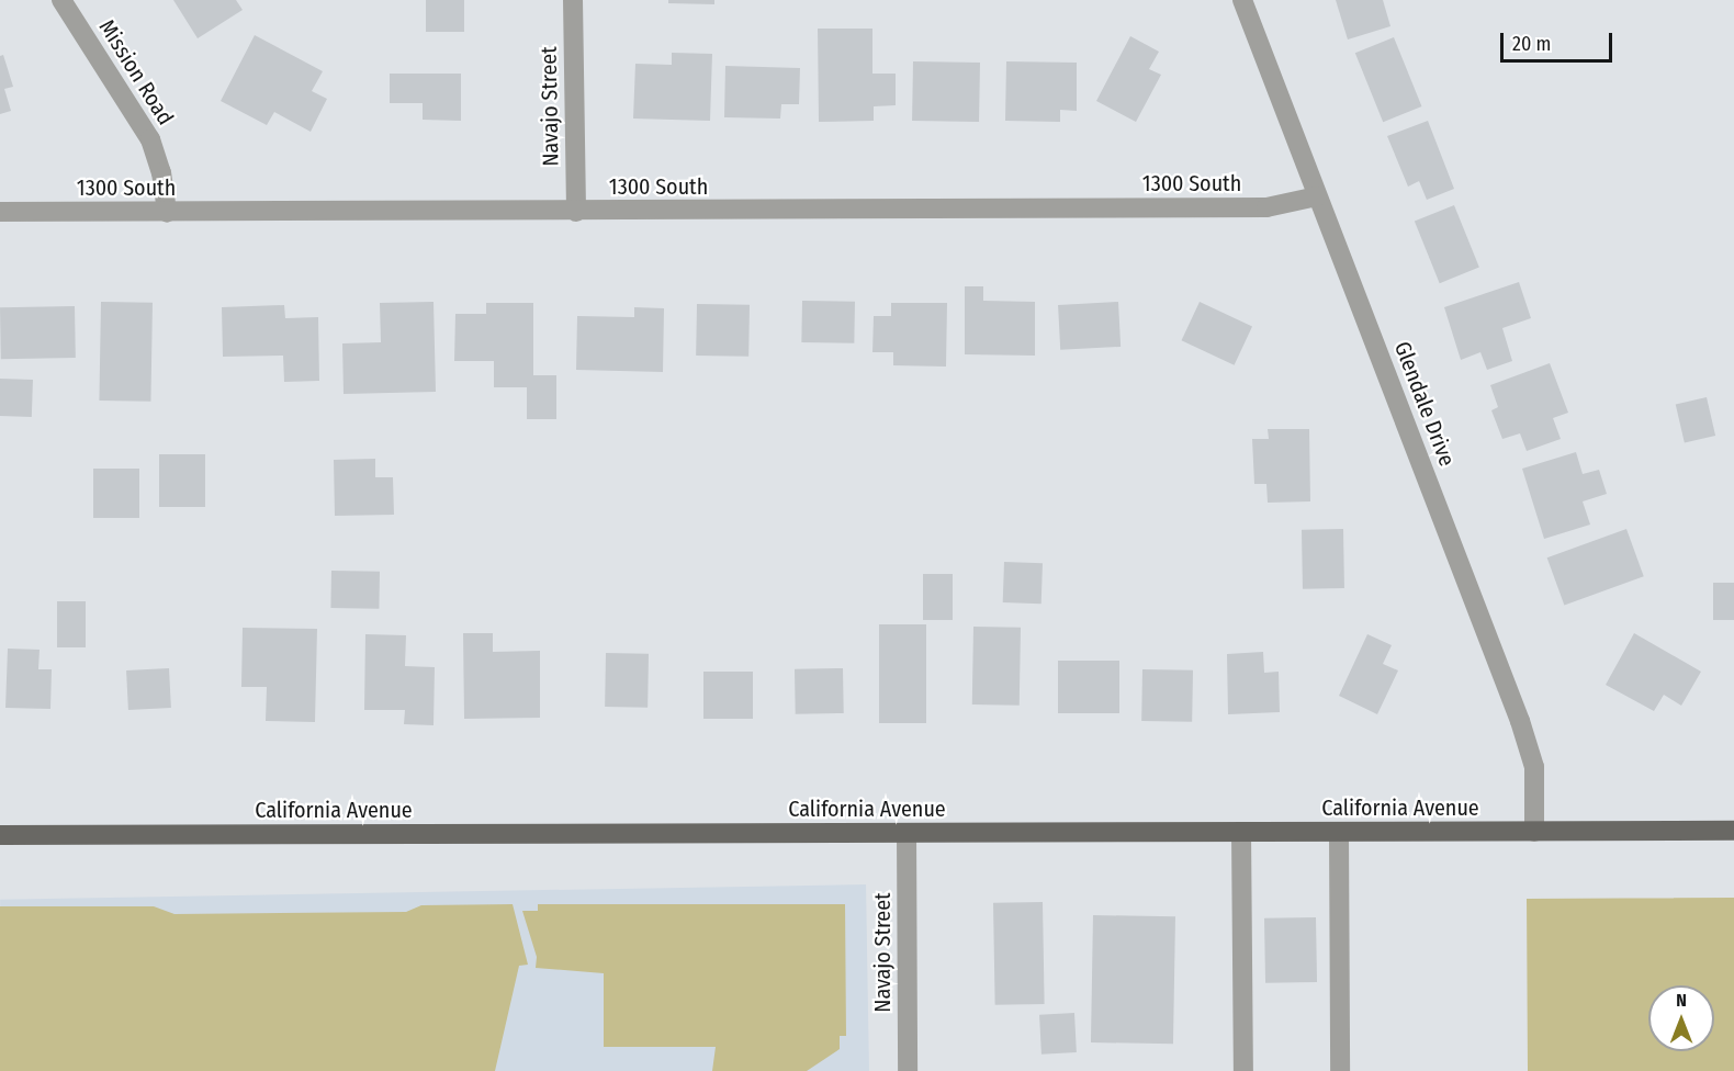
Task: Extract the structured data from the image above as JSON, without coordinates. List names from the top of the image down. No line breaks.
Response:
{"streets":{"main road":["California Avenue"],"street":["Mission Road","Navajo Street","1300 South","Glendale Drive"]},"crossings":[["Mission Road","1300 South"],["Navajo Street","1300 South"],["Navajo Street","California Avenue"],["1300 South","Glendale Drive"],["Glendale Drive","California Avenue"]],"scale_bar":"20 m","north":"top"}
